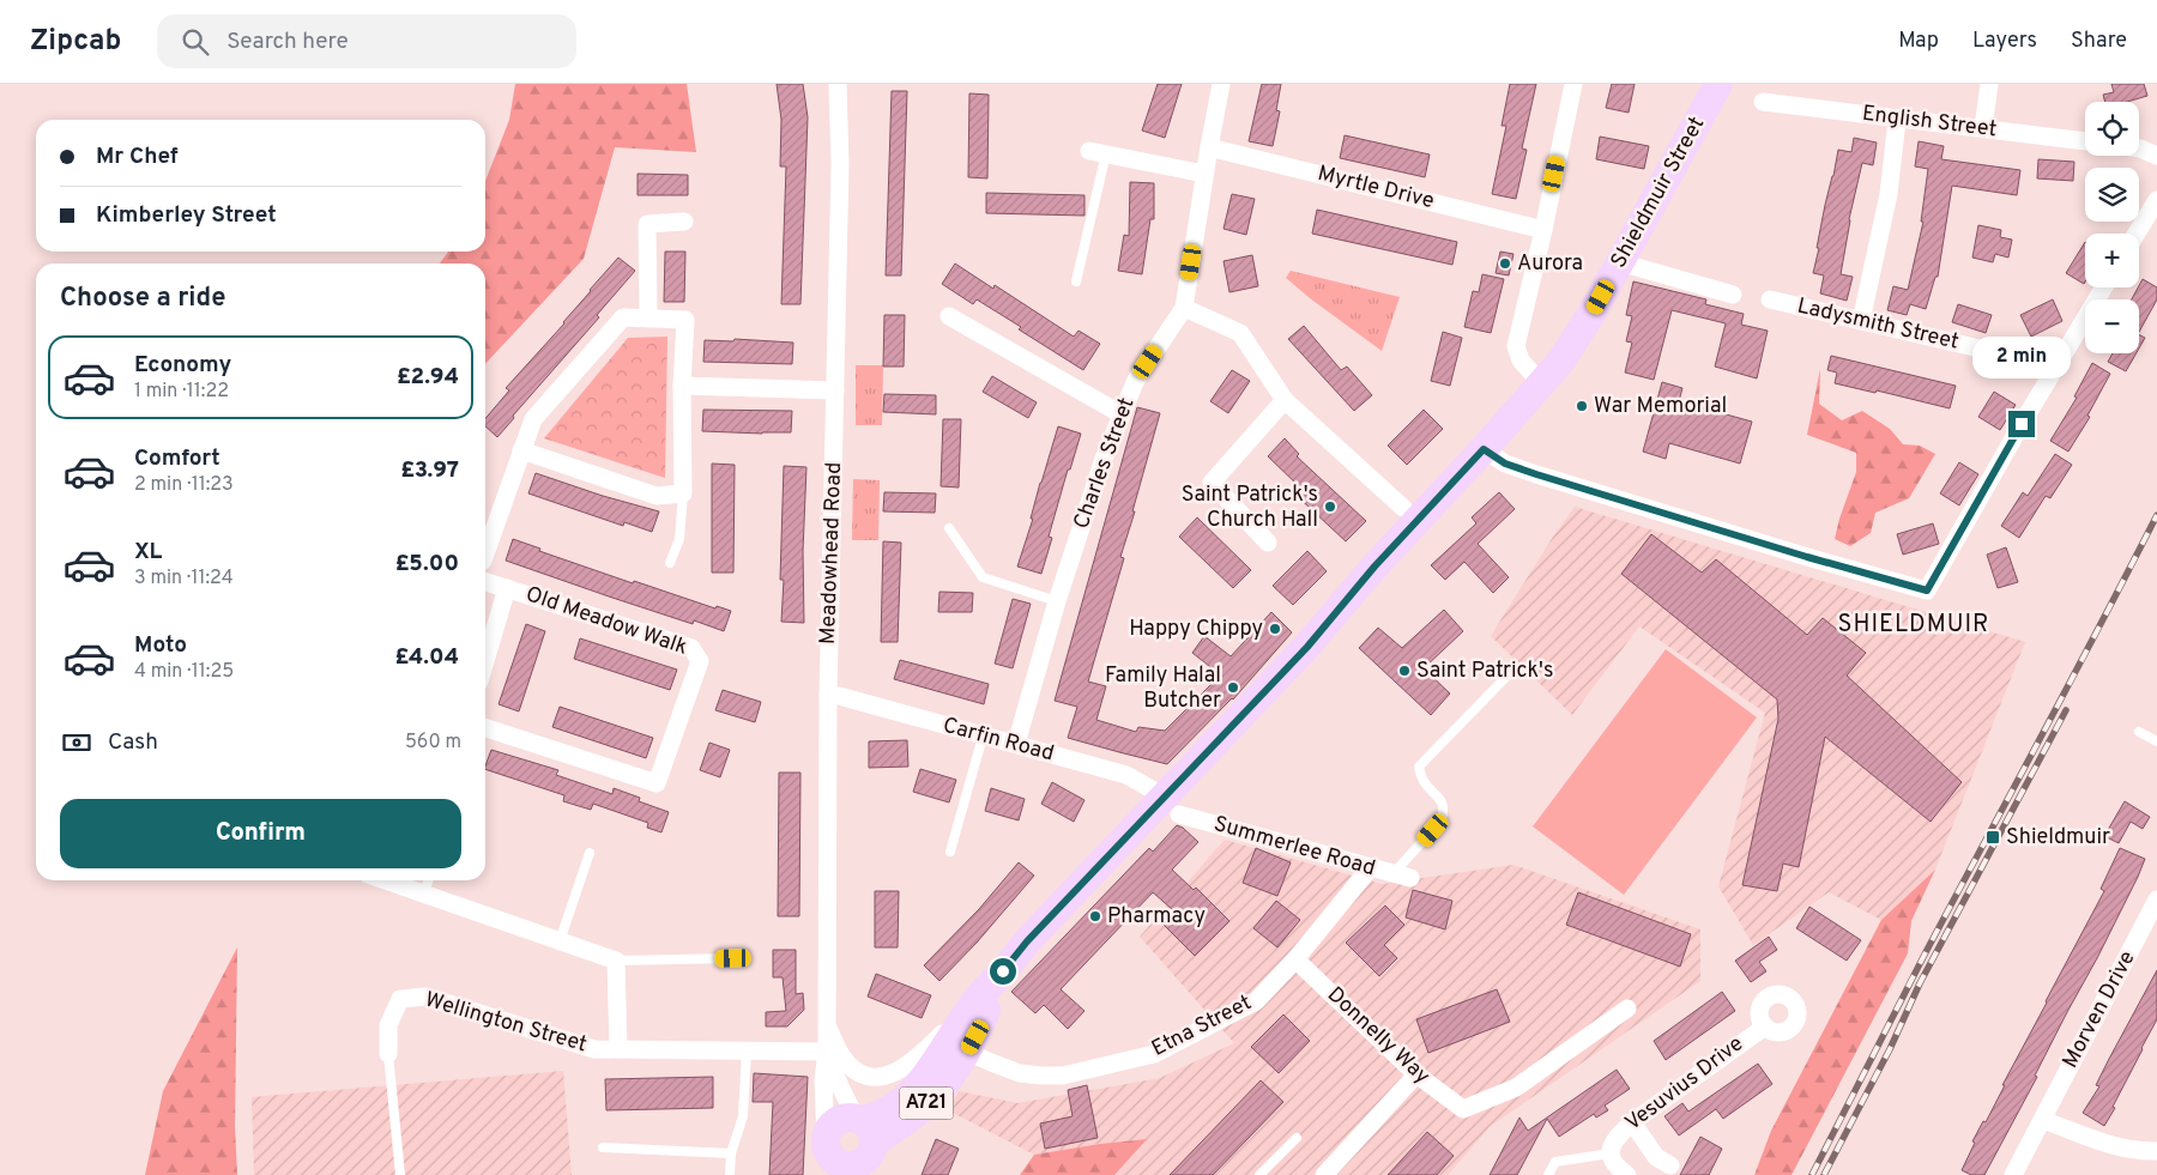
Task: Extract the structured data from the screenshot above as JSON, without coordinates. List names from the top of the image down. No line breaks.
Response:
{"streets":{"main road":["Shieldmuir Street","A721"],"street":["English Street","Myrtle Drive","Ladysmith Street","Charles Street","Meadowhead Road","Old Meadow Walk","Carfin Road","Summerlee Road","Morven Drive","Wellington Street","Etna Street","Donnelly Way","Vesuvius Drive"]},"crossings":[["Myrtle Drive","Charles Street"],["Shieldmuir Street","Meadowhead Road"],["Shieldmuir Street","Carfin Road"],["Shieldmuir Street","Summerlee Road"],["Shieldmuir Street","Etna Street"],["Shieldmuir Street","A721"],["Charles Street","Carfin Road"],["Meadowhead Road","Carfin Road"],["Meadowhead Road","Wellington Street"],["Meadowhead Road","A721"],["Carfin Road","Summerlee Road"],["Summerlee Road","Etna Street"],["Etna Street","Donnelly Way"]],"districts":["SHIELDMUIR"],"places":{"other":["Aurora","War Memorial","Saint Patrick's Church Hall","Happy Chippy","Saint Patrick's","Family Halal Butcher","Pharmacy"],"transit":["Shieldmuir"]},"page":{"header":"Zipcab","search":"Search here","nav":["Map","Layers","Share"],"map_buttons":["+","−"],"banner":["Mr Chef","Kimberley Street"],"heading":"Choose a ride","list":[{"name":"Economy","note":"1 min · 11:22","value":"£2.94"},{"name":"Comfort","note":"2 min · 11:23","value":"£3.97"},{"name":"XL","note":"3 min · 11:24","value":"£5.00"},{"name":"Moto","note":"4 min · 11:25","value":"£4.04"}],"bubble":"2 min","pay":["Cash","560 m"],"buttons":"Confirm"}}
